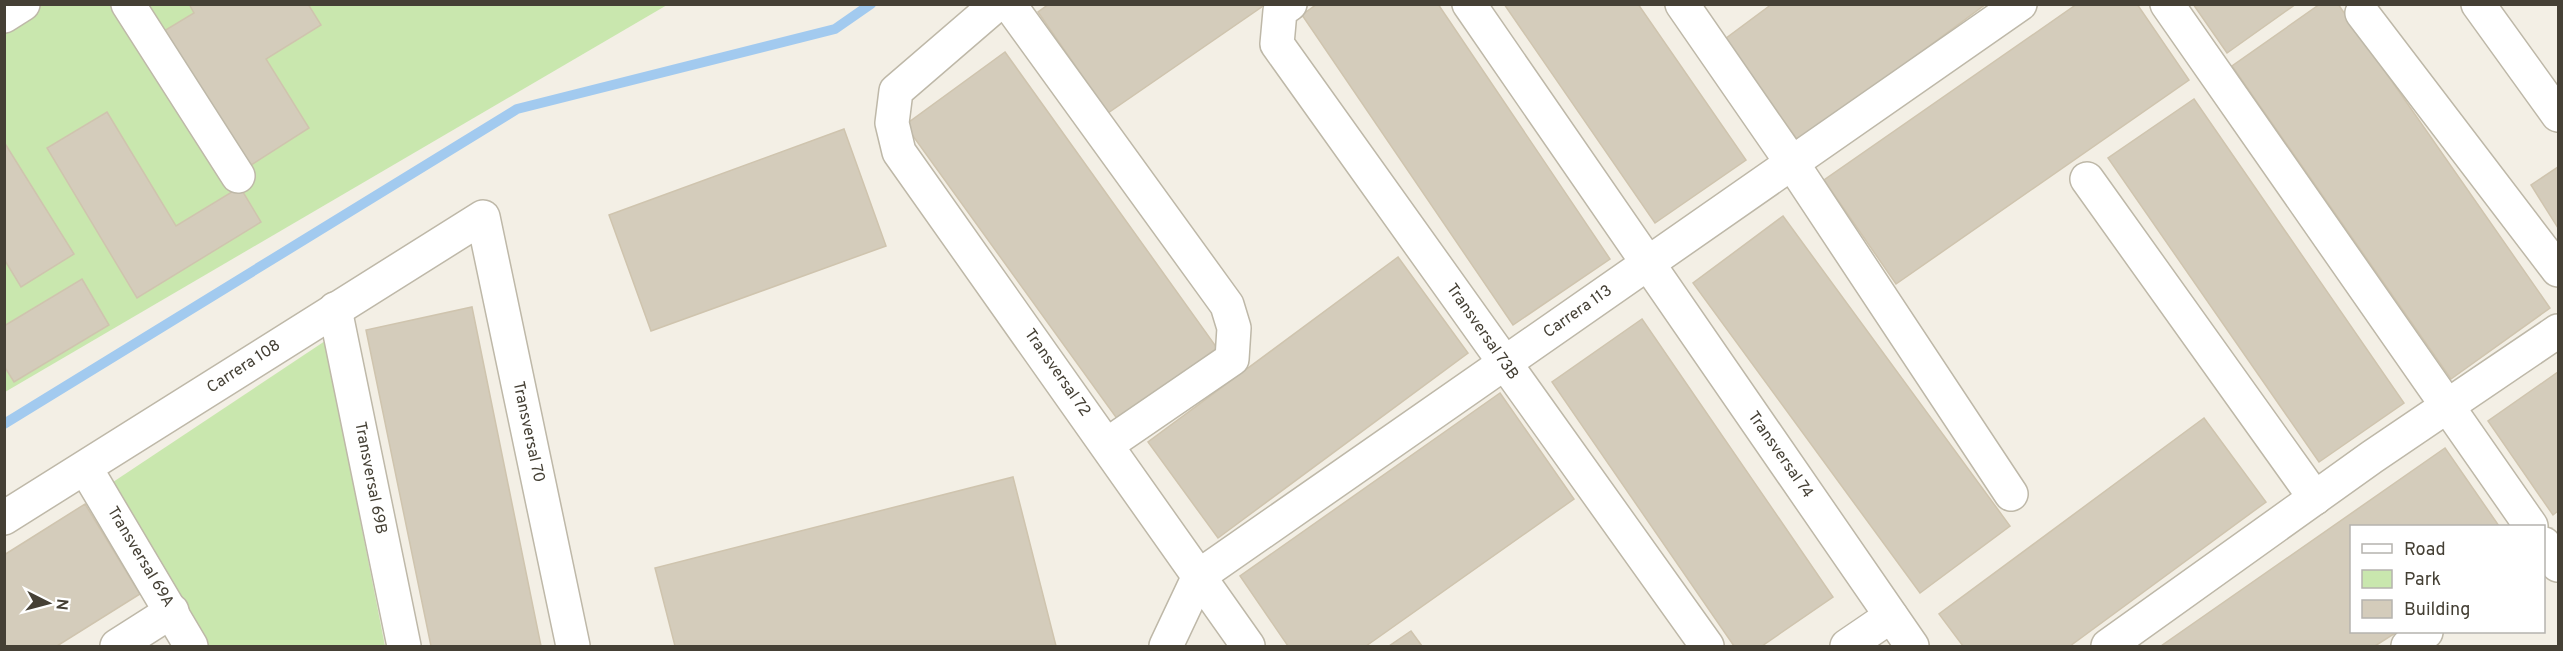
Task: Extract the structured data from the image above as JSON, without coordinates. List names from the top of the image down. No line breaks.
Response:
{"streets":{"street":["Carrera 113","Transversal 73B","Carrera 108","Transversal 72","Transversal 70","Transversal 74","Transversal 69B","Transversal 69A"]},"crossings":[["Carrera 113","Transversal 73B"],["Carrera 113","Transversal 72"],["Carrera 113","Transversal 74"],["Carrera 108","Transversal 70"],["Carrera 108","Transversal 69B"],["Carrera 108","Transversal 69A"]],"legend":["Road","Park","Building"],"north":"right"}
